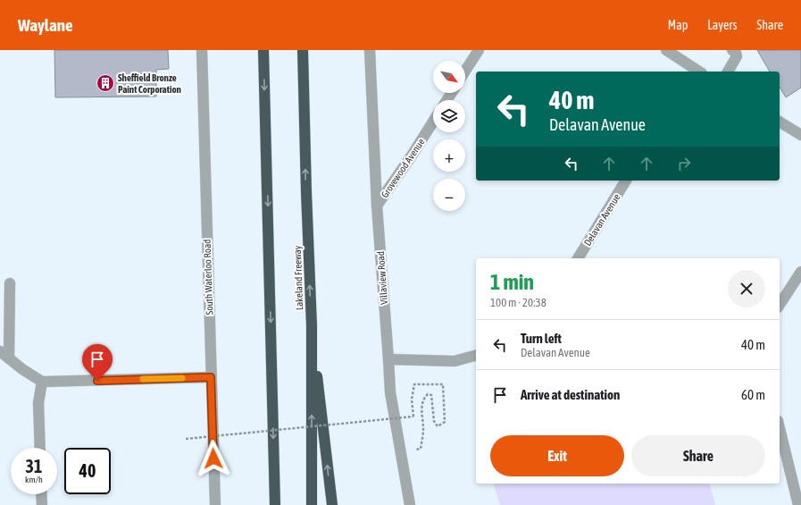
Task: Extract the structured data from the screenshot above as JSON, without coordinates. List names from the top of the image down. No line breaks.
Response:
{"streets":{"highway":["Lakeland Freeway"],"street":["Grovewood Avenue","Delavan Avenue","South Waterloo Road","Villaview Road"]},"crossings":[["Grovewood Avenue","Villaview Road"]],"places":{"building":["Sheffield Bronze Paint Corporation"]},"north":"bottom right","page":{"header":"Waylane","nav":["Map","Layers","Share"],"map_buttons":["+","−"],"turn":["40 m","Delavan Avenue"],"heading":["1 min","100 m · 20:38"],"list":[{"name":"Turn left","note":"Delavan Avenue","value":"40 m"},{"name":"Arrive at destination","value":"60 m"}],"buttons":["Exit","Share"],"speed":"31 km/h","limit":"40"}}
